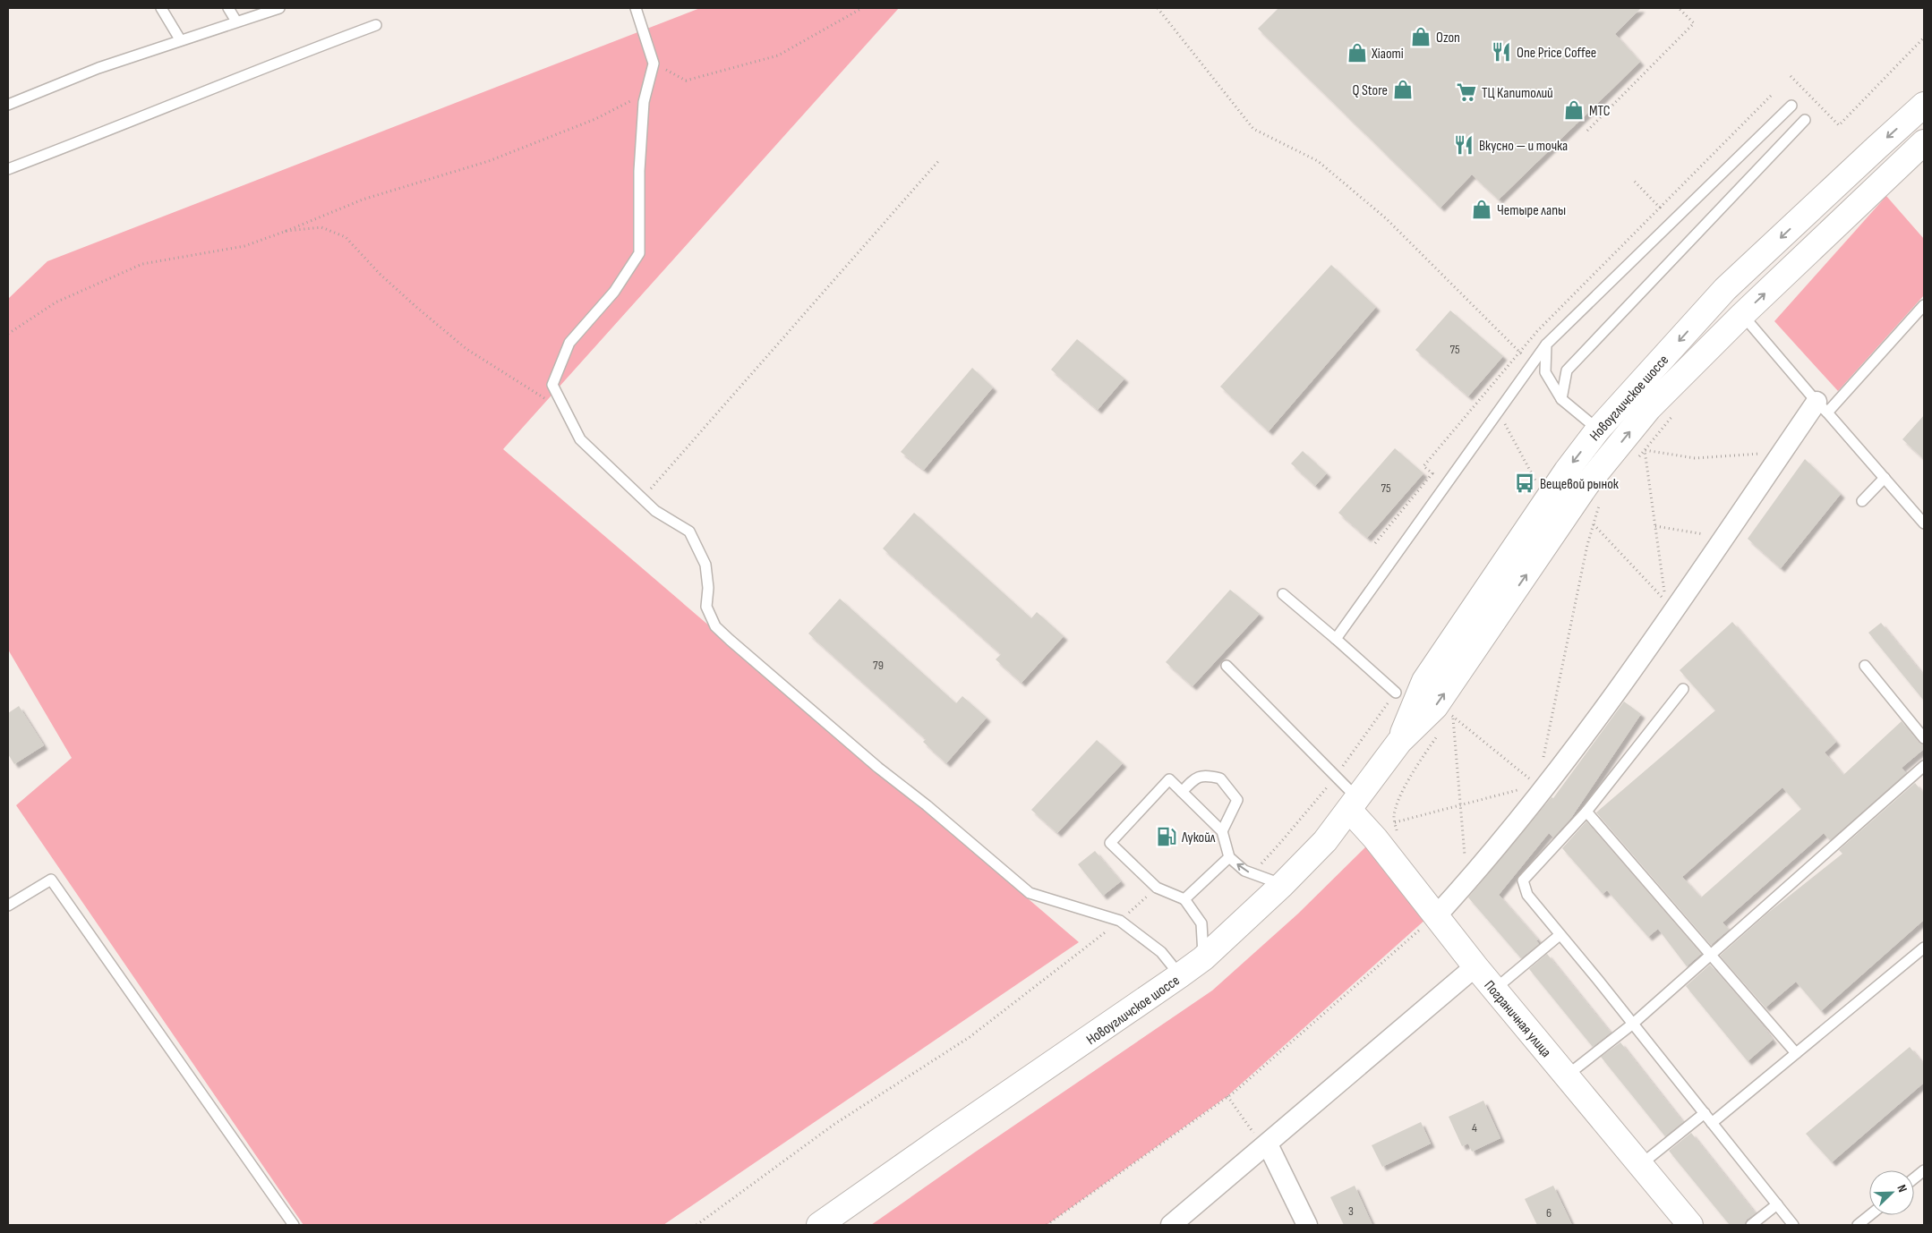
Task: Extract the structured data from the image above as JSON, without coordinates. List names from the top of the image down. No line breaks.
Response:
{"streets":{"main road":["Новоугличское шоссе","Пограничная улица"]},"crossings":[["Новоугличское шоссе","Пограничная улица"]],"places":{"shop":["Ozon","Xiaomi","Q Store","МТС","Четыре лапы"],"restaurant":["One Price Coffee","Вкусно — и точка"],"supermarket":["ТЦ Капитолий"],"bus stop":["Вещевой рынок"],"fuel station":["Лукойл"]},"house_numbers":["75","75","79","4","3","6"],"north":"top right"}
